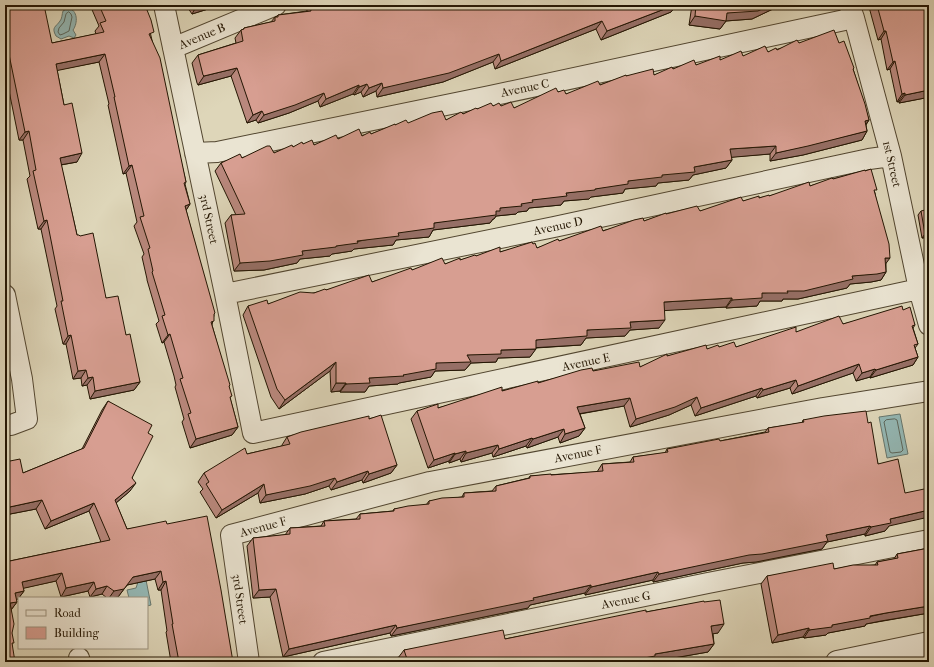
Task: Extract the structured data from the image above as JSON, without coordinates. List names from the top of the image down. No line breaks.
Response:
{"streets":{"street":["Avenue B","Avenue C","1st Street","3rd Street","Avenue D","Avenue E","Avenue F","Avenue G"]},"crossings":[["Avenue B","3rd Street"],["Avenue C","1st Street"],["Avenue C","3rd Street"],["1st Street","Avenue D"],["1st Street","Avenue E"],["3rd Street","Avenue D"],["3rd Street","Avenue E"],["3rd Street","Avenue F"]],"legend":["Road","Building"]}
